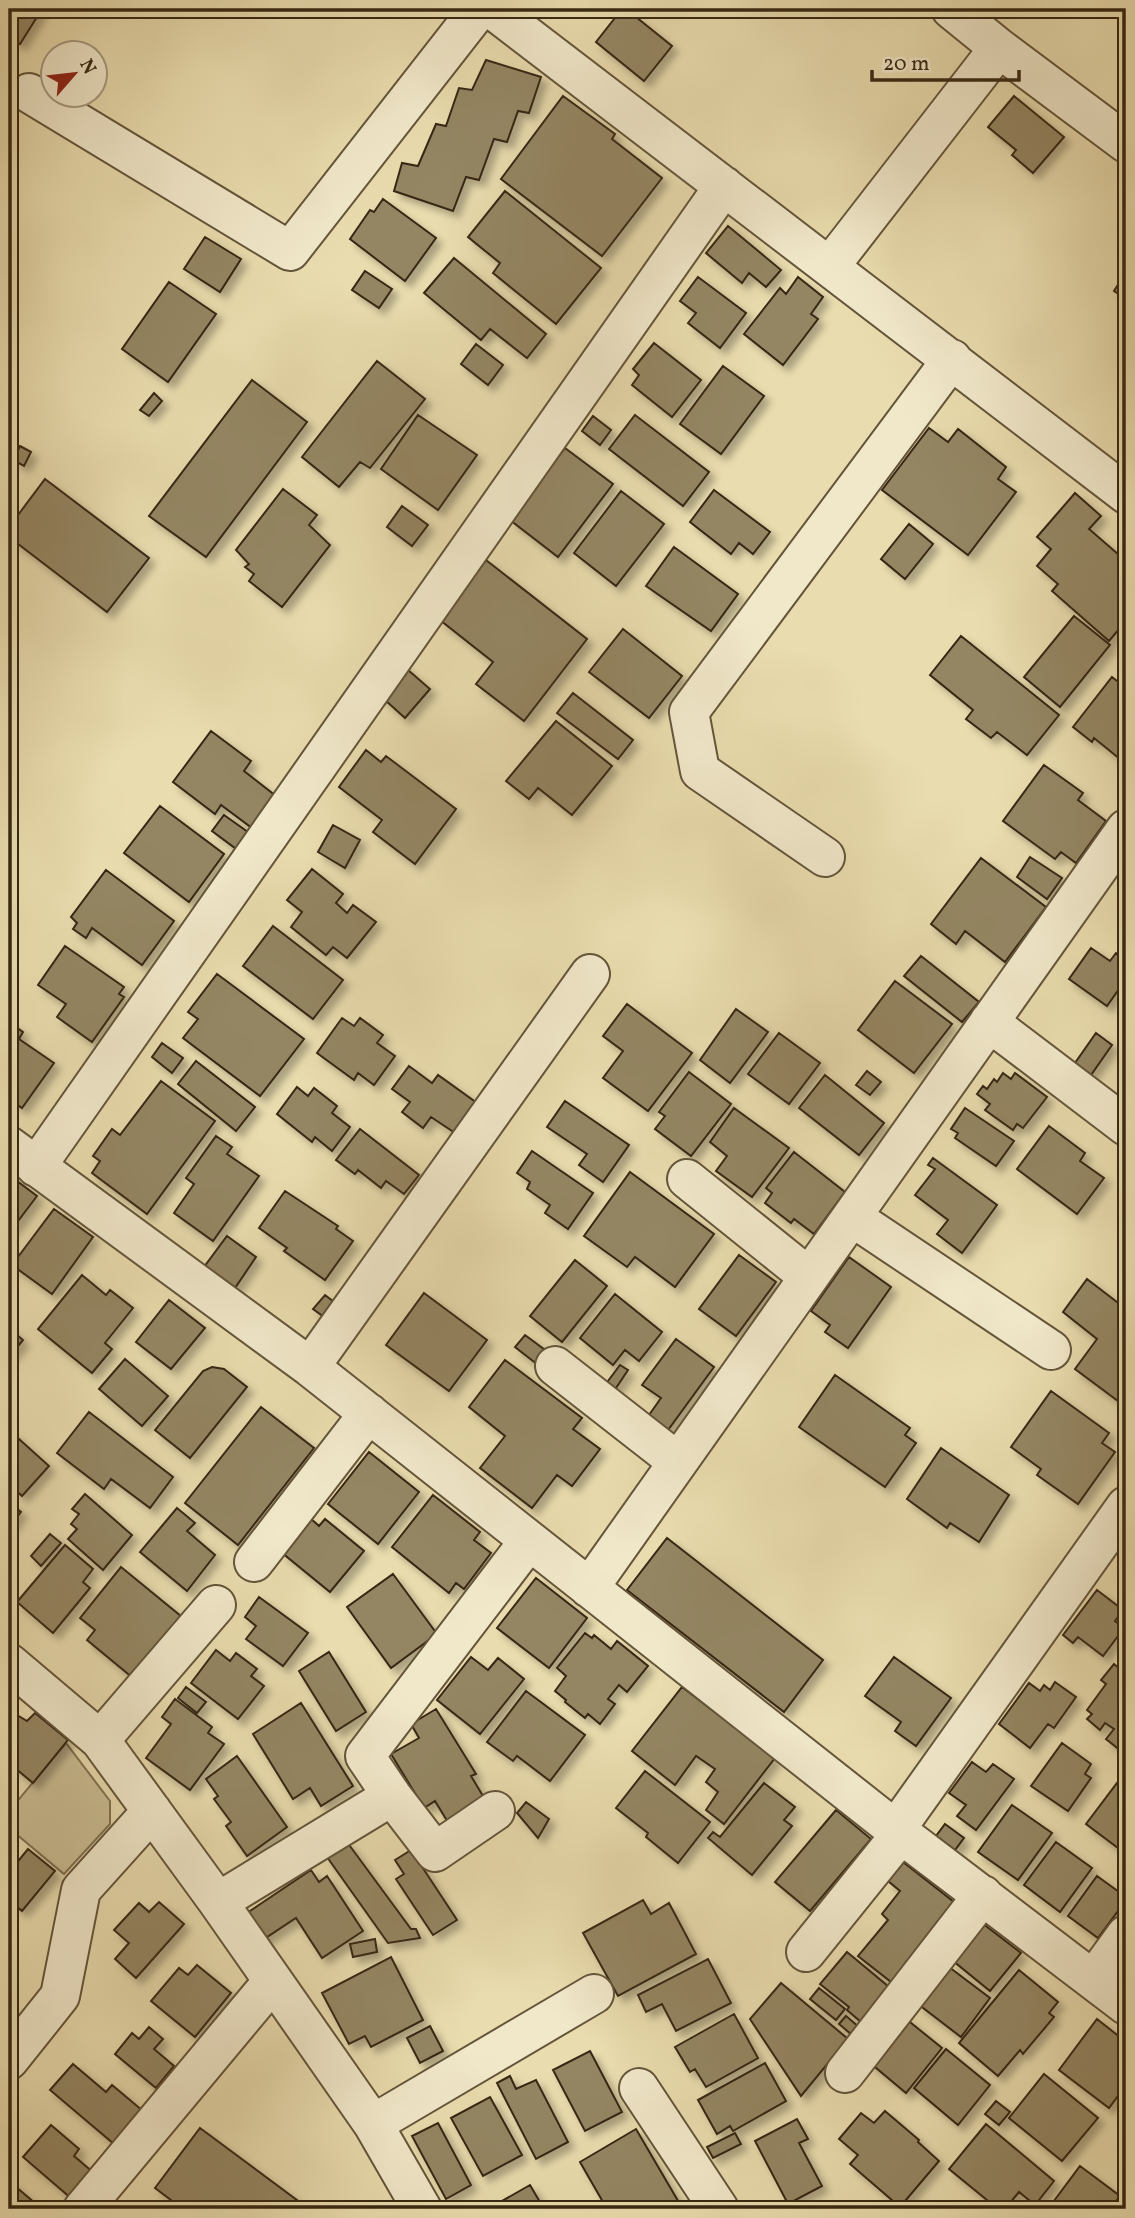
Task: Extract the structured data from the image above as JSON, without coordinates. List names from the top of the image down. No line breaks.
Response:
{"scale_bar":"20 m","north":"top right"}
